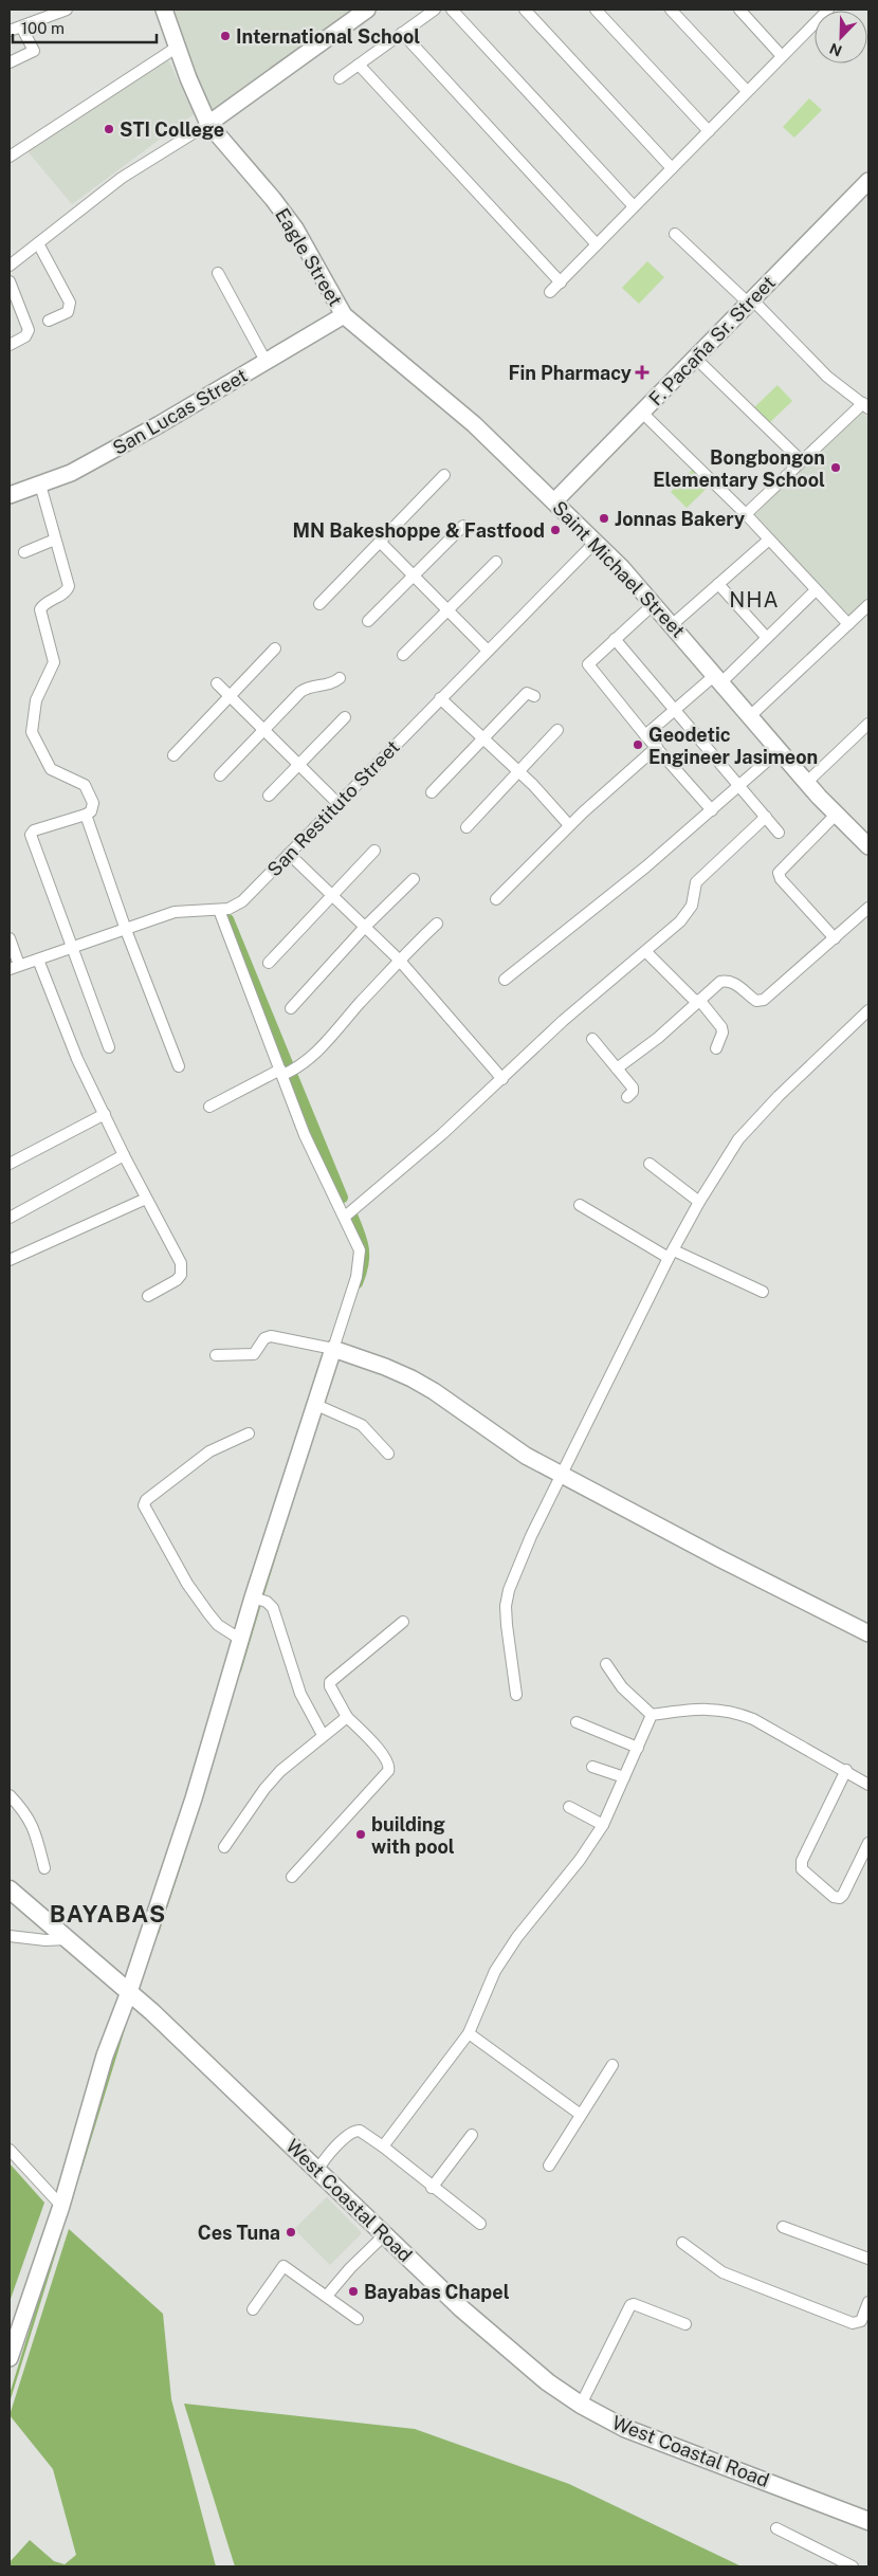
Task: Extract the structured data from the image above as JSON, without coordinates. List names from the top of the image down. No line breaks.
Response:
{"streets":{"main road":["West Coastal Road"],"street":["Eagle Street","F. Pacaña Sr. Street","San Lucas Street","Saint Michael Street","San Restituto Street"]},"crossings":[["Eagle Street","San Lucas Street"],["Eagle Street","Saint Michael Street"],["F. Pacaña Sr. Street","Saint Michael Street"],["San Lucas Street","Saint Michael Street"],["Saint Michael Street","San Restituto Street"]],"districts":["NHA","BAYABAS"],"places":{"other":["International School","STI College","Bongbongon Elementary School","Jonnas Bakery","MN Bakeshoppe & Fastfood","Geodetic Engineer Jasimeon","building with pool","Ces Tuna","Bayabas Chapel"],"health":["Fin Pharmacy"]},"scale_bar":"100 m","north":"bottom left"}
